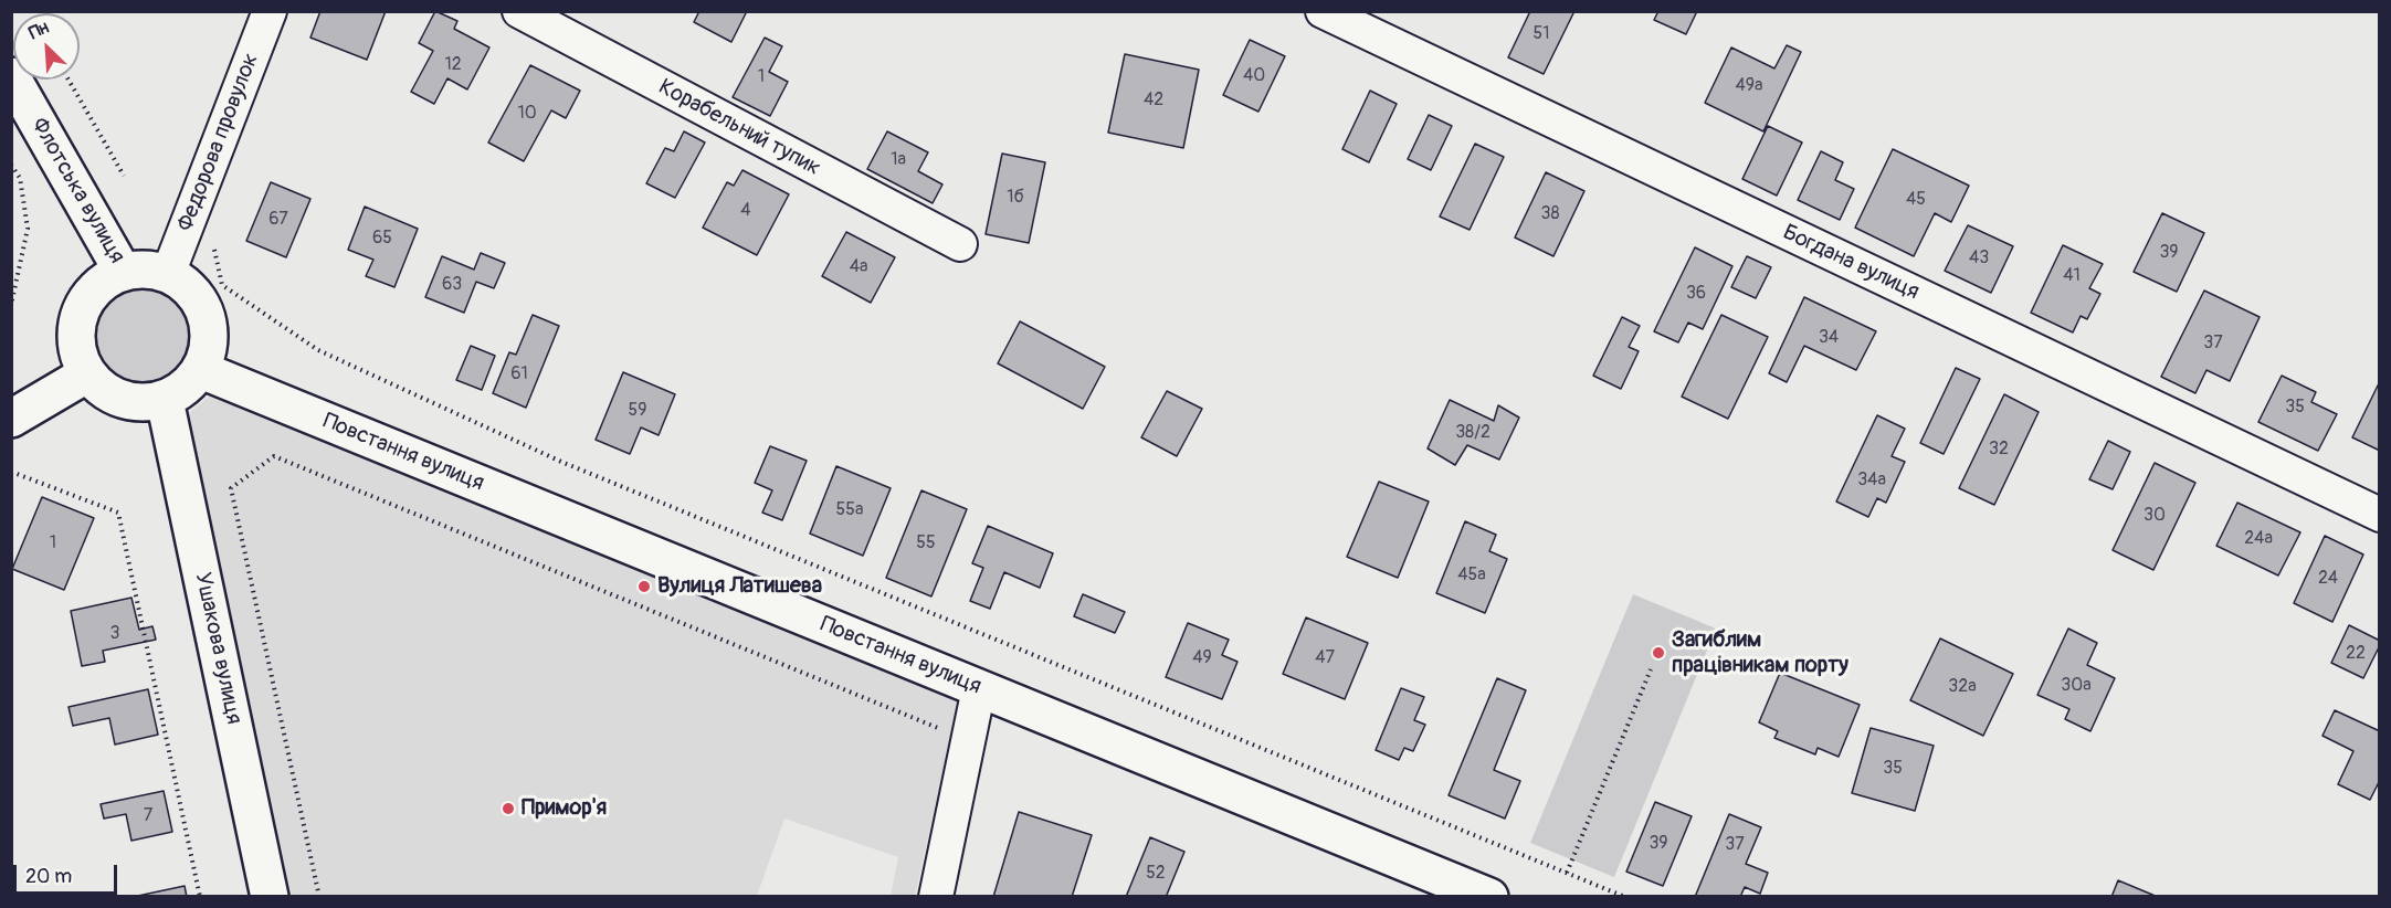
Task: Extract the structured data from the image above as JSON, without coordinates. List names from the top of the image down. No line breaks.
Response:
{"streets":{"street":["Корабельний тупик","Федорова провулок","Флотська вулиця","Богдана вулиця","Повстання вулиця","Ушакова вулиця"]},"crossings":[["Федорова провулок","Флотська вулиця"],["Федорова провулок","Повстання вулиця"],["Федорова провулок","Ушакова вулиця"],["Флотська вулиця","Повстання вулиця"],["Флотська вулиця","Ушакова вулиця"],["Повстання вулиця","Ушакова вулиця"]],"places":["Вулиця Латишева","Загиблим працівникам порту","Примор'я"],"house_numbers":["51","12","40","1","49а","42","10","1а","1б","45","4","38","67","65","39","43","4а","41","63","36","34","37","61","35","59","38/2","32","34а","55а","30","24а","1","55","45а","24","3","22","49","47","30а","32а","35","7","39","37","52"],"scale_bar":"20 m","north":"top left"}
